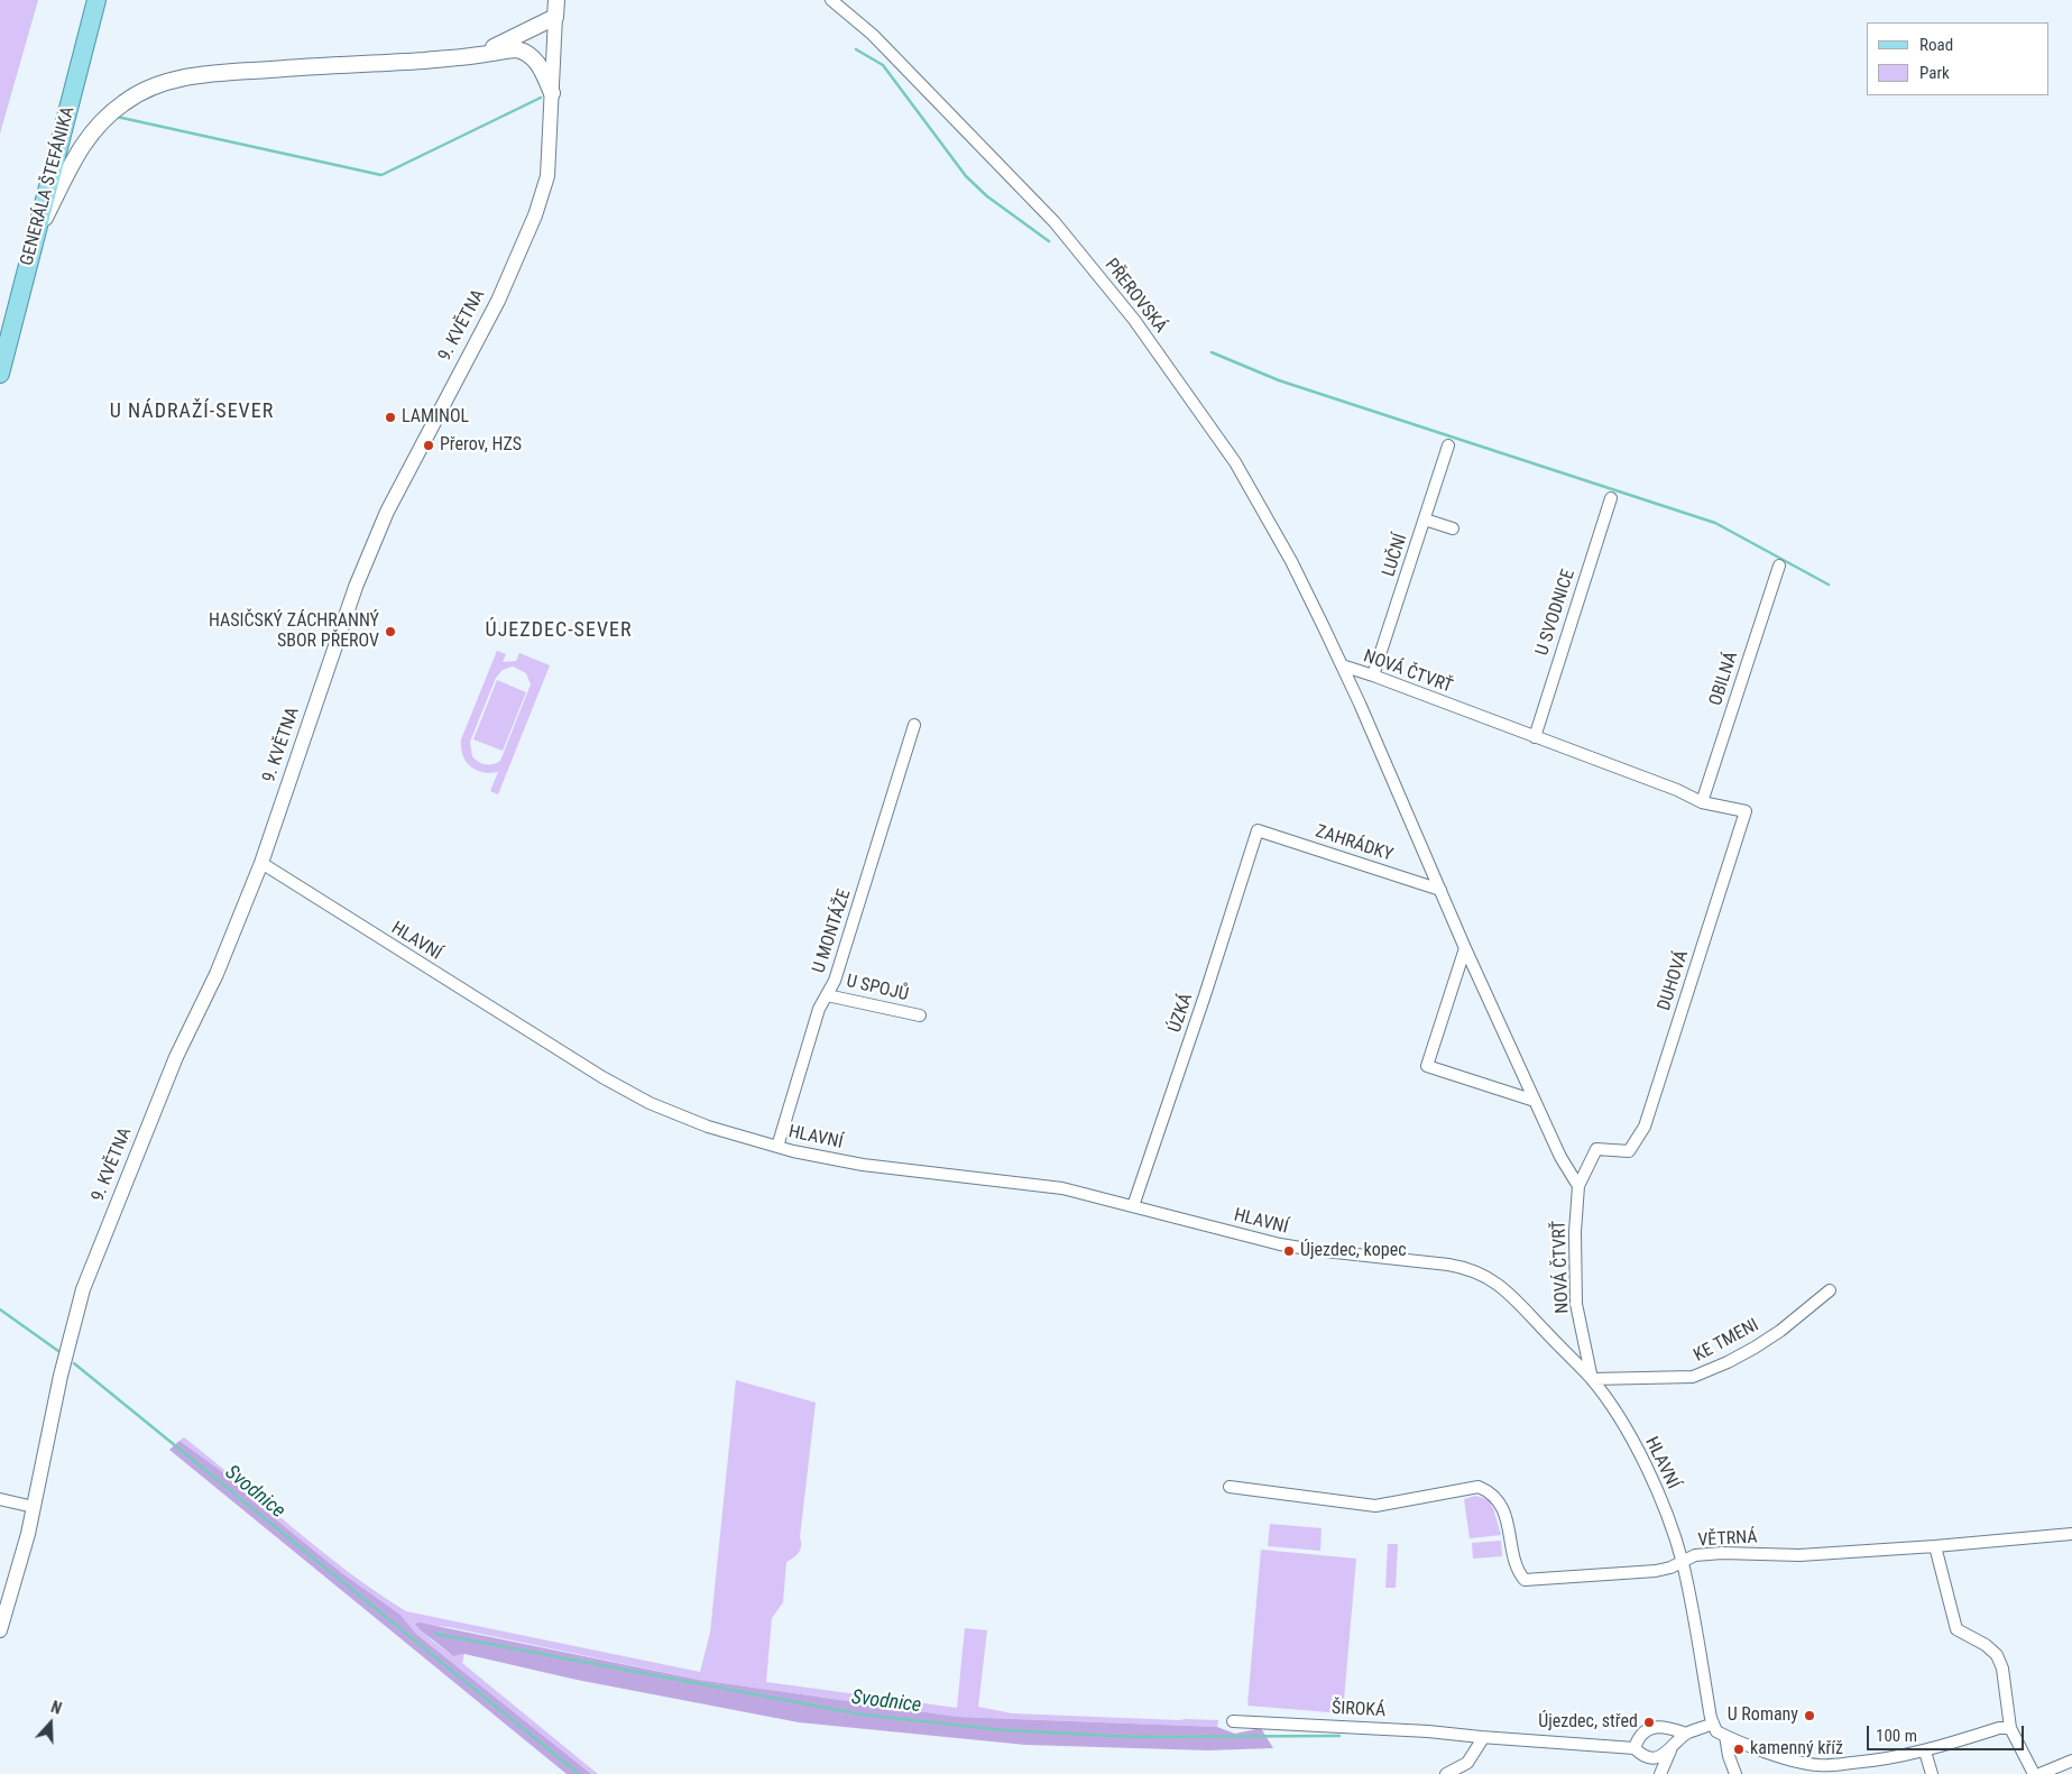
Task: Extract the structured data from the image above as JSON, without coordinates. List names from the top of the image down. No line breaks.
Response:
{"streets":{"main road":["GENERÁLA ŠTEFÁNIKA","9. KVĚTNA"],"street":["PŘEROVSKÁ","LUČNÍ","U SVODNICE","NOVÁ ČTVRŤ","OBILNÁ","ZAHRÁDKY","U MONTÁŽE","HLAVNÍ","DUHOVÁ","U SPOJŮ","ÚZKÁ","KE TMENI","VĚTRNÁ","ŠIROKÁ"]},"crossings":[["PŘEROVSKÁ","NOVÁ ČTVRŤ"],["9. KVĚTNA","HLAVNÍ"],["LUČNÍ","NOVÁ ČTVRŤ"],["U SVODNICE","NOVÁ ČTVRŤ"],["NOVÁ ČTVRŤ","OBILNÁ"],["NOVÁ ČTVRŤ","ZAHRÁDKY"],["NOVÁ ČTVRŤ","HLAVNÍ"],["NOVÁ ČTVRŤ","DUHOVÁ"],["NOVÁ ČTVRŤ","KE TMENI"],["ZAHRÁDKY","ÚZKÁ"],["U MONTÁŽE","HLAVNÍ"],["U MONTÁŽE","U SPOJŮ"],["HLAVNÍ","ÚZKÁ"],["HLAVNÍ","KE TMENI"],["HLAVNÍ","VĚTRNÁ"]],"districts":["U NÁDRAŽÍ-SEVER","ÚJEZDEC-SEVER"],"water":["Svodnice"],"places":["LAMINOL","Přerov, HZS","HASIČSKÝ ZÁCHRANNÝ SBOR PŘEROV","Újezdec, kopec","U Romany","Újezdec, střed","kamenný kříž"],"legend":["Road","Park"],"scale_bar":"100 m","north":"top"}
